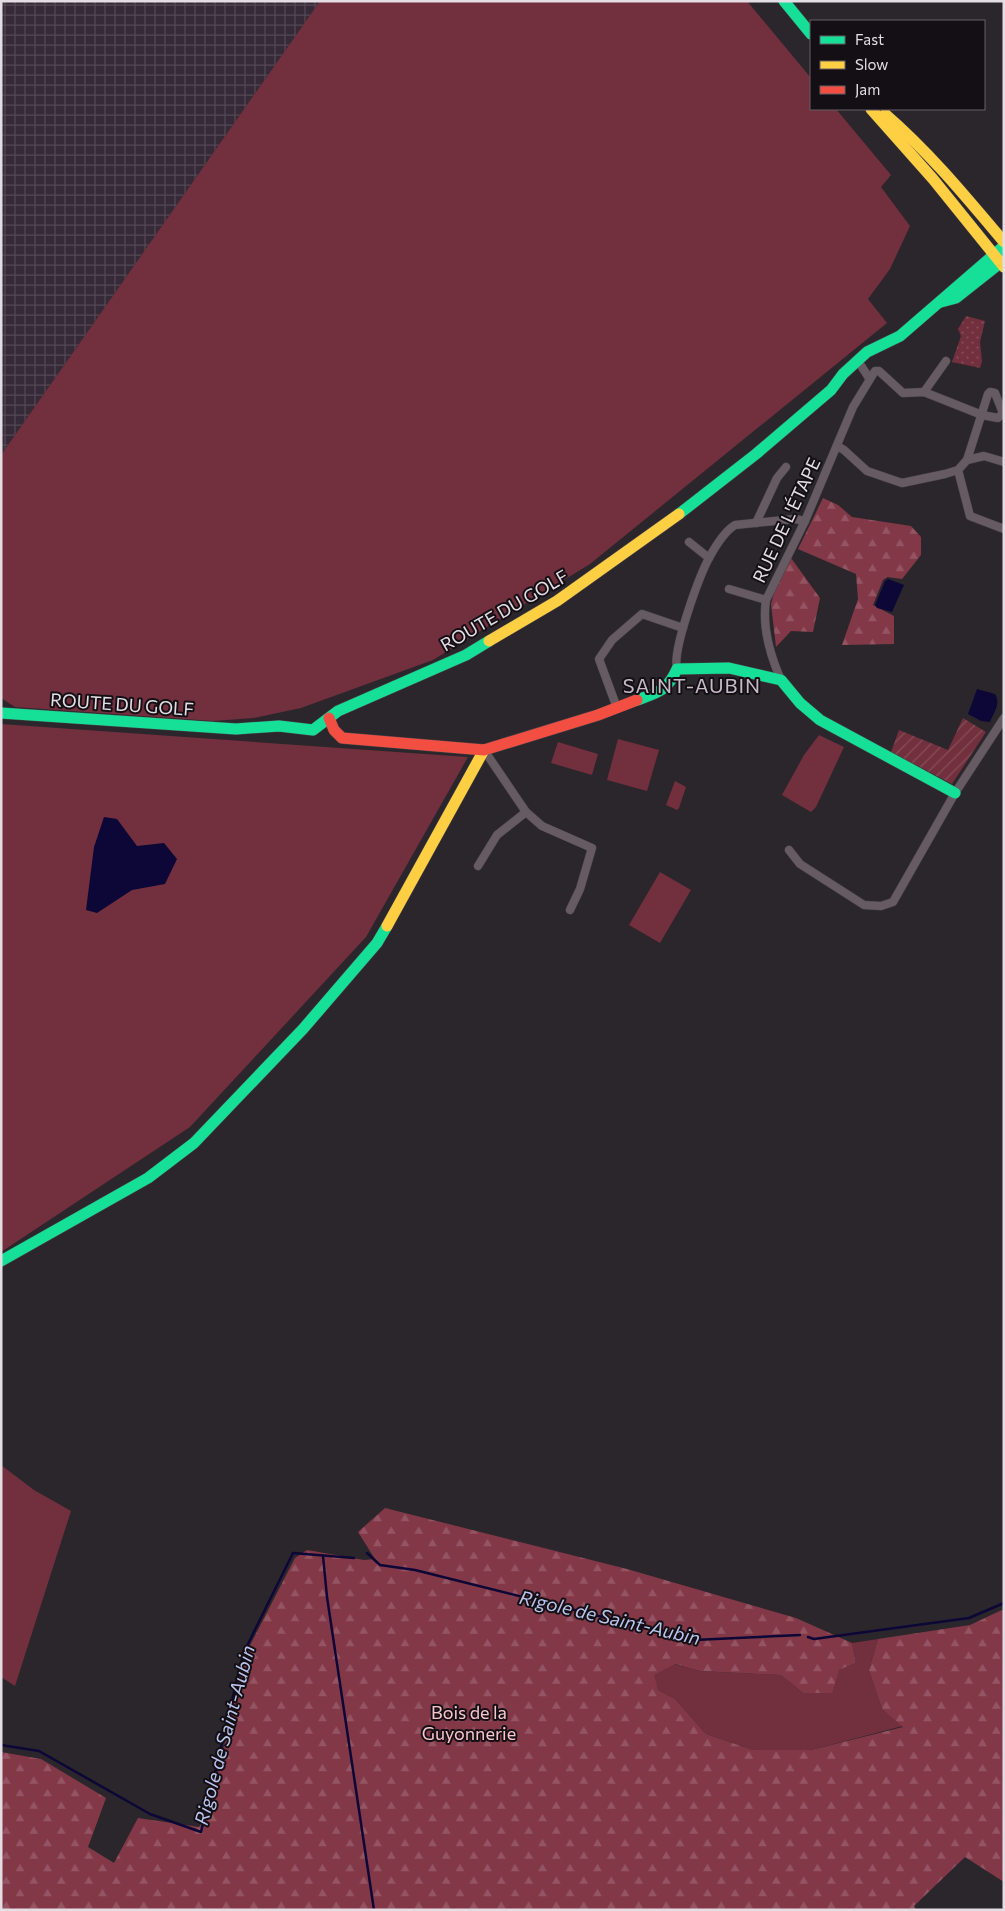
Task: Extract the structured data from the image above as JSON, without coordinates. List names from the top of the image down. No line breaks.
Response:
{"streets":{"street":["RUE DE L'ÉTAPE","ROUTE DU GOLF"]},"districts":["SAINT-AUBIN"],"water":["Rigole de Saint-Aubin"],"parks":["Bois de la Guyonnerie"],"legend":["Fast","Slow","Jam"]}
